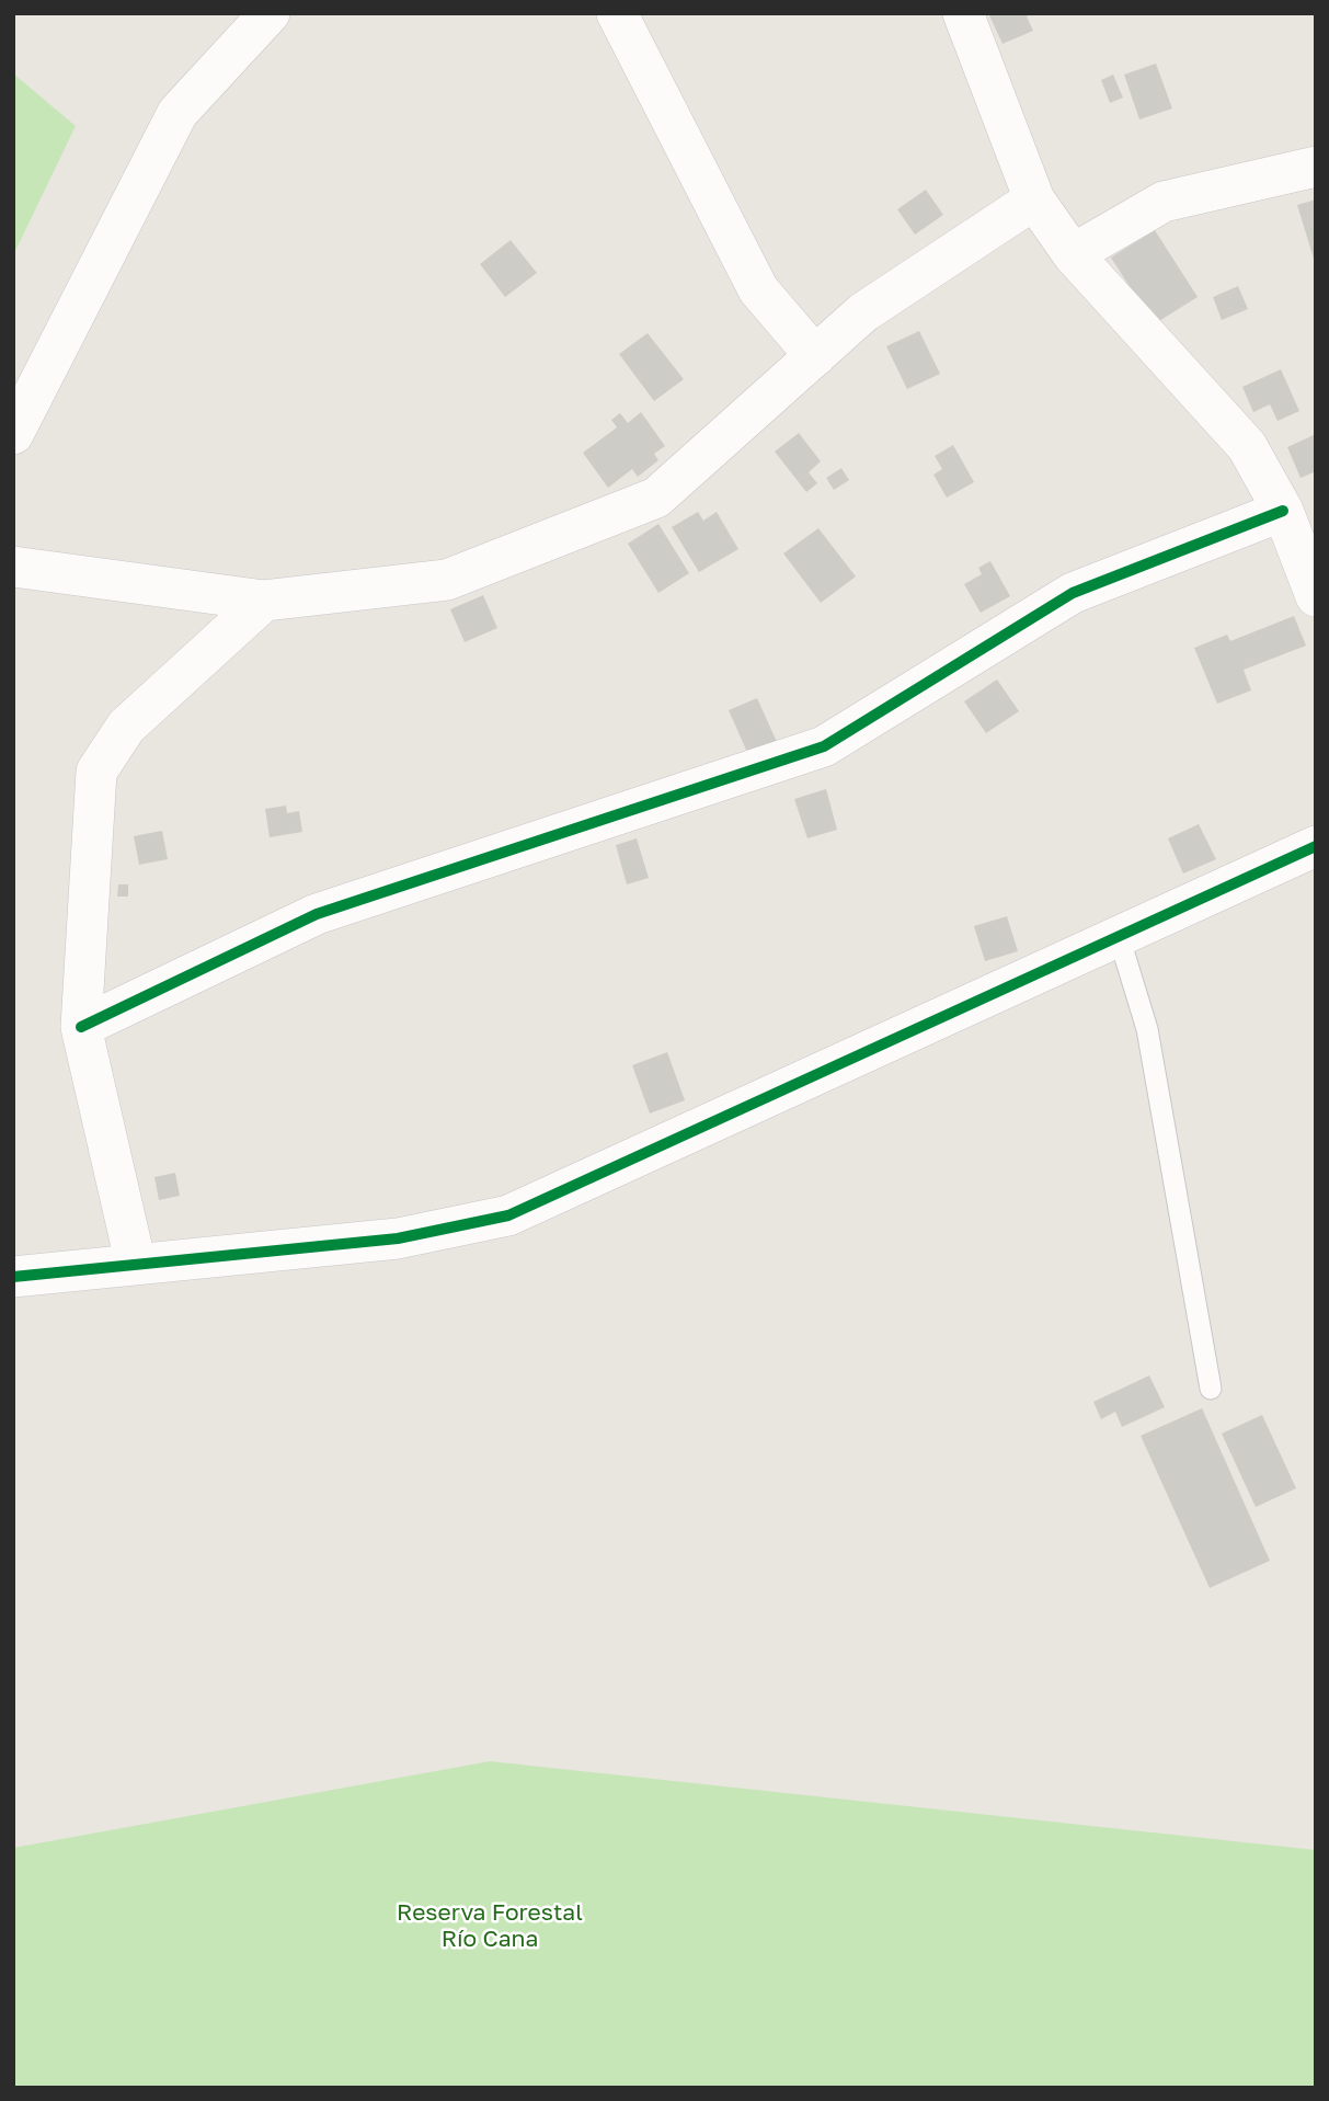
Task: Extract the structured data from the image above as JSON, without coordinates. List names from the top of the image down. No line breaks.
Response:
{"parks":["Reserva Forestal Río Cana"]}
